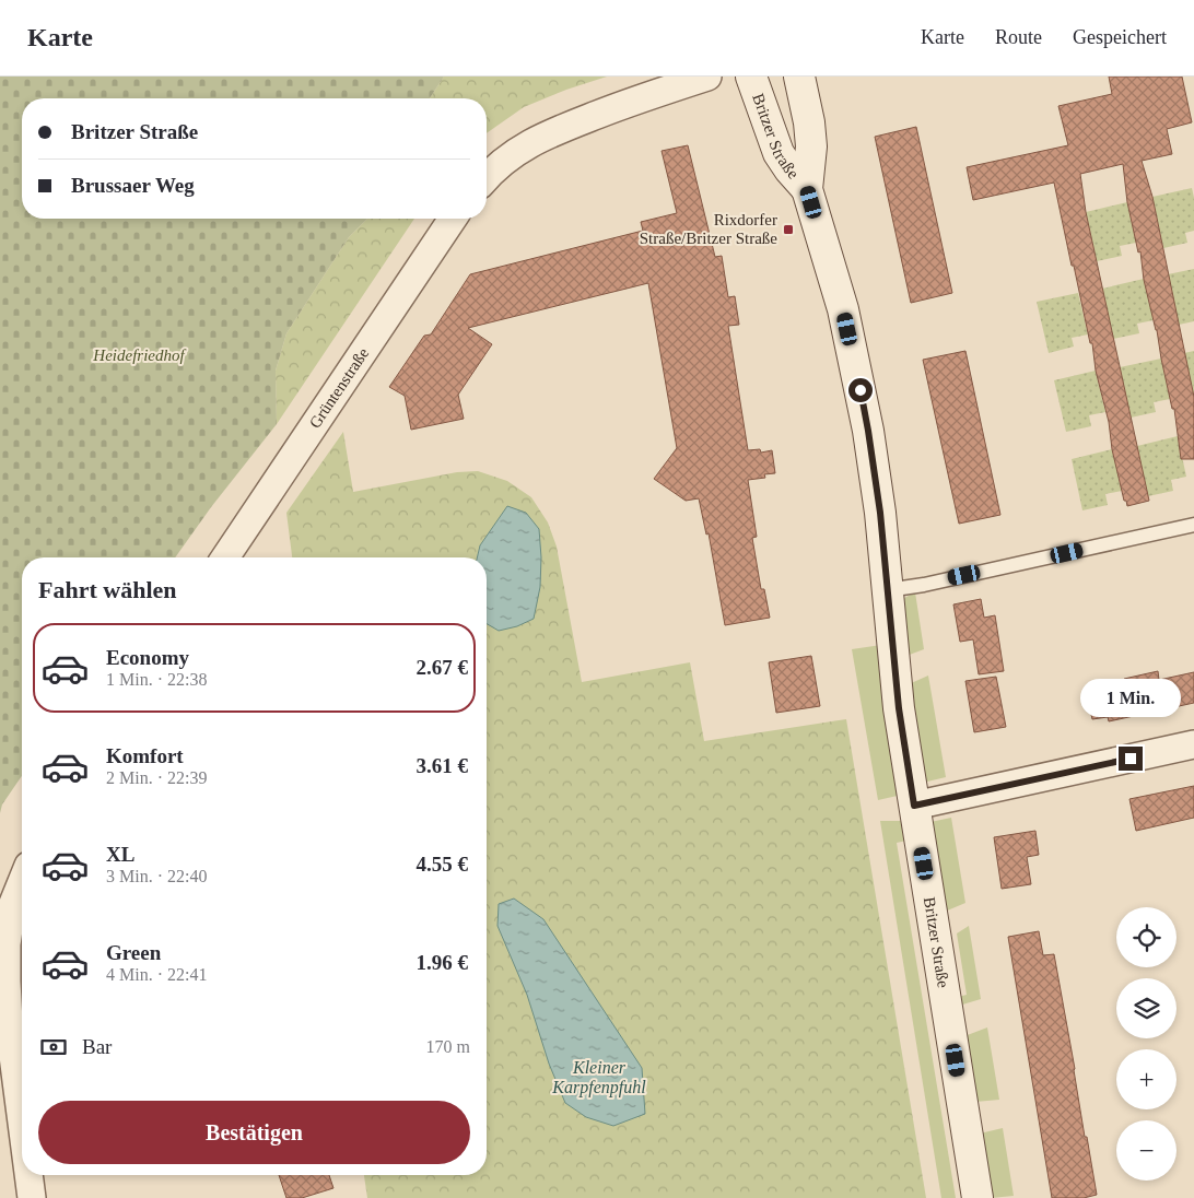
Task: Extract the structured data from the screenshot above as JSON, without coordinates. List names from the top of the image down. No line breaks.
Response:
{"streets":{"main road":["Britzer Straße"],"street":["Grüntenstraße"]},"water":["Kleiner Karpfenpfuhl"],"parks":["Heidefriedhof"],"places":{"transit":["Rixdorfer Straße/Britzer Straße"]},"page":{"header":"Karte","nav":["Karte","Route","Gespeichert"],"banner":["Britzer Straße","Brussaer Weg"],"heading":"Fahrt wählen","list":[{"name":"Economy","note":"1 Min. · 22:38","value":"2.67 €"},{"name":"Komfort","note":"2 Min. · 22:39","value":"3.61 €"},{"name":"XL","note":"3 Min. · 22:40","value":"4.55 €"},{"name":"Green","note":"4 Min. · 22:41","value":"1.96 €"}],"bubble":"1 Min.","map_buttons":["+","−"],"pay":["Bar","170 m"],"buttons":"Bestätigen"}}
